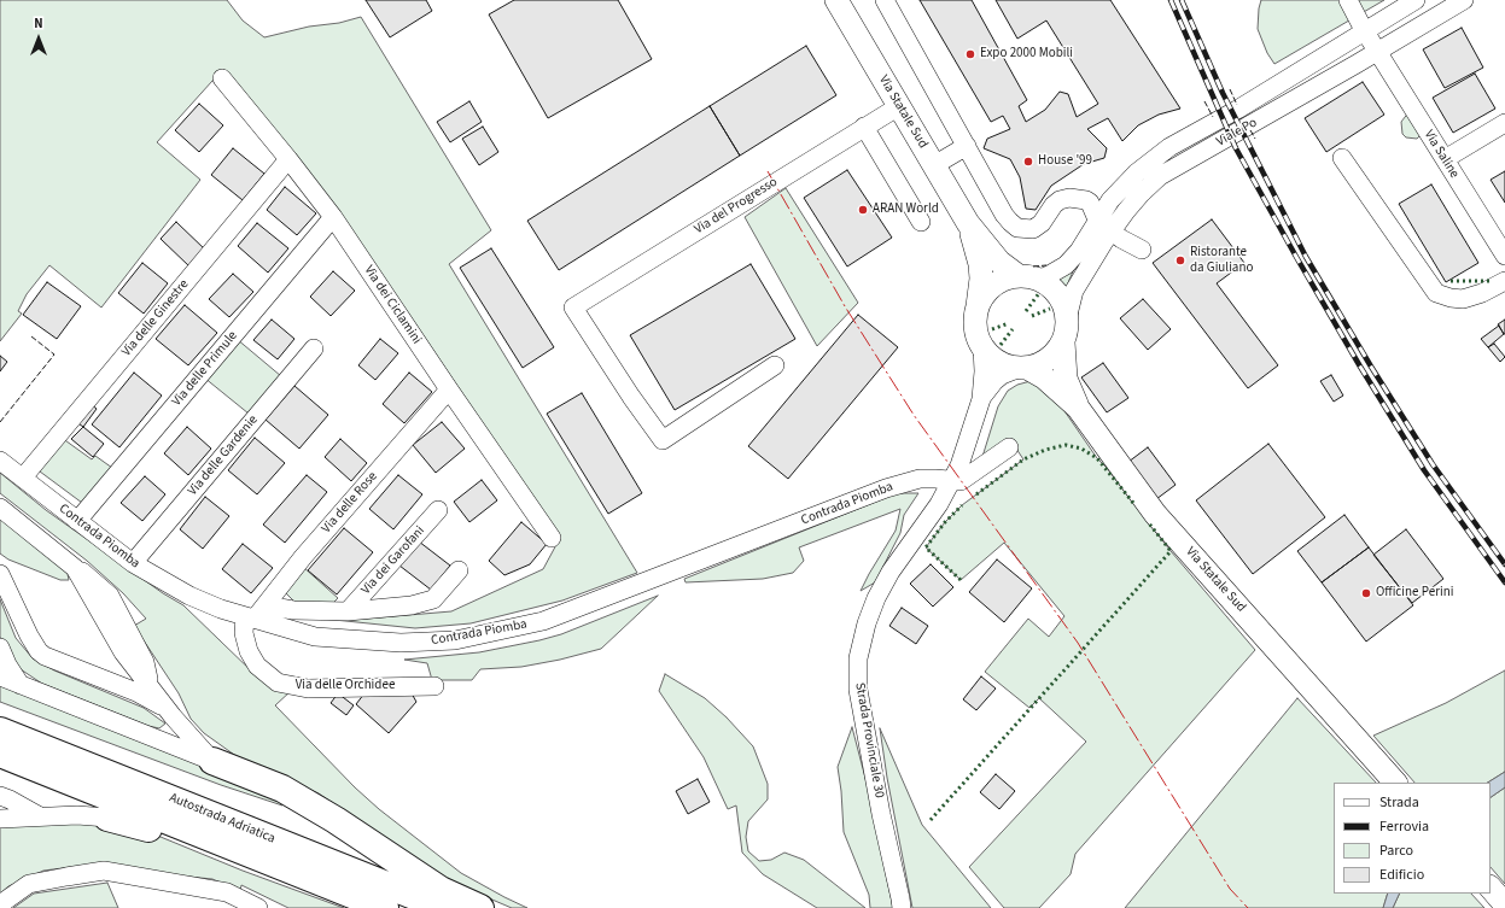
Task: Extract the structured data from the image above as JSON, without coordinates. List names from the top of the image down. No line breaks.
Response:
{"streets":{"highway":["Autostrada Adriatica"],"main road":["Via Statale Sud"],"street":["Viale Po","Via Saline","Via del Progresso","Via dei Ciclamini","Via delle Ginestre","Via delle Primule","Via delle Gardenie","Via delle Rose","Contrada Piomba","Via dei Garofani","Via delle Orchidee","Strada Provinciale 30"]},"crossings":[["Via Statale Sud","Via del Progresso"],["Viale Po","Via Saline"],["Viale Po","Strada Provinciale 30"],["Via dei Ciclamini","Via delle Ginestre"],["Via dei Ciclamini","Via delle Primule"],["Via dei Ciclamini","Via delle Rose"],["Via delle Ginestre","Contrada Piomba"],["Via delle Primule","Contrada Piomba"],["Via delle Gardenie","Contrada Piomba"],["Via delle Rose","Contrada Piomba"],["Via delle Rose","Via delle Orchidee"],["Contrada Piomba","Via delle Orchidee"],["Contrada Piomba","Strada Provinciale 30"]],"places":["Expo 2000 Mobili","House '99","ARAN World","Ristorante da Giuliano","Officine Perini"],"legend":["Strada","Ferrovia","Parco","Edificio"],"north":"top"}
